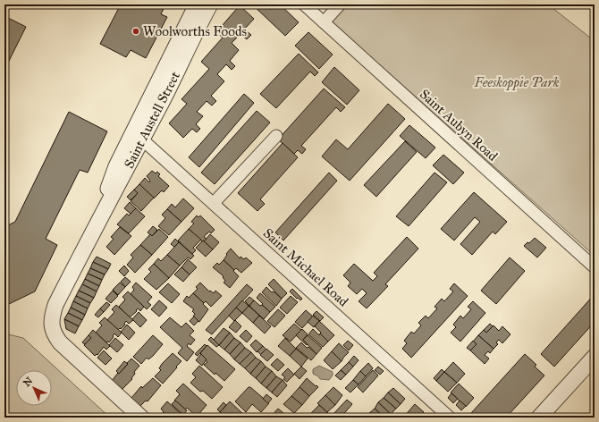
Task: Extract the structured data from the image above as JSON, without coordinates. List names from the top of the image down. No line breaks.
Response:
{"streets":{"street":["Saint Austell Street","Saint Aubyn Road","Saint Michael Road"]},"crossings":[["Saint Austell Street","Saint Michael Road"]],"parks":["Feeskoppie Park"],"places":["Woolworths Foods"],"north":"top left"}
